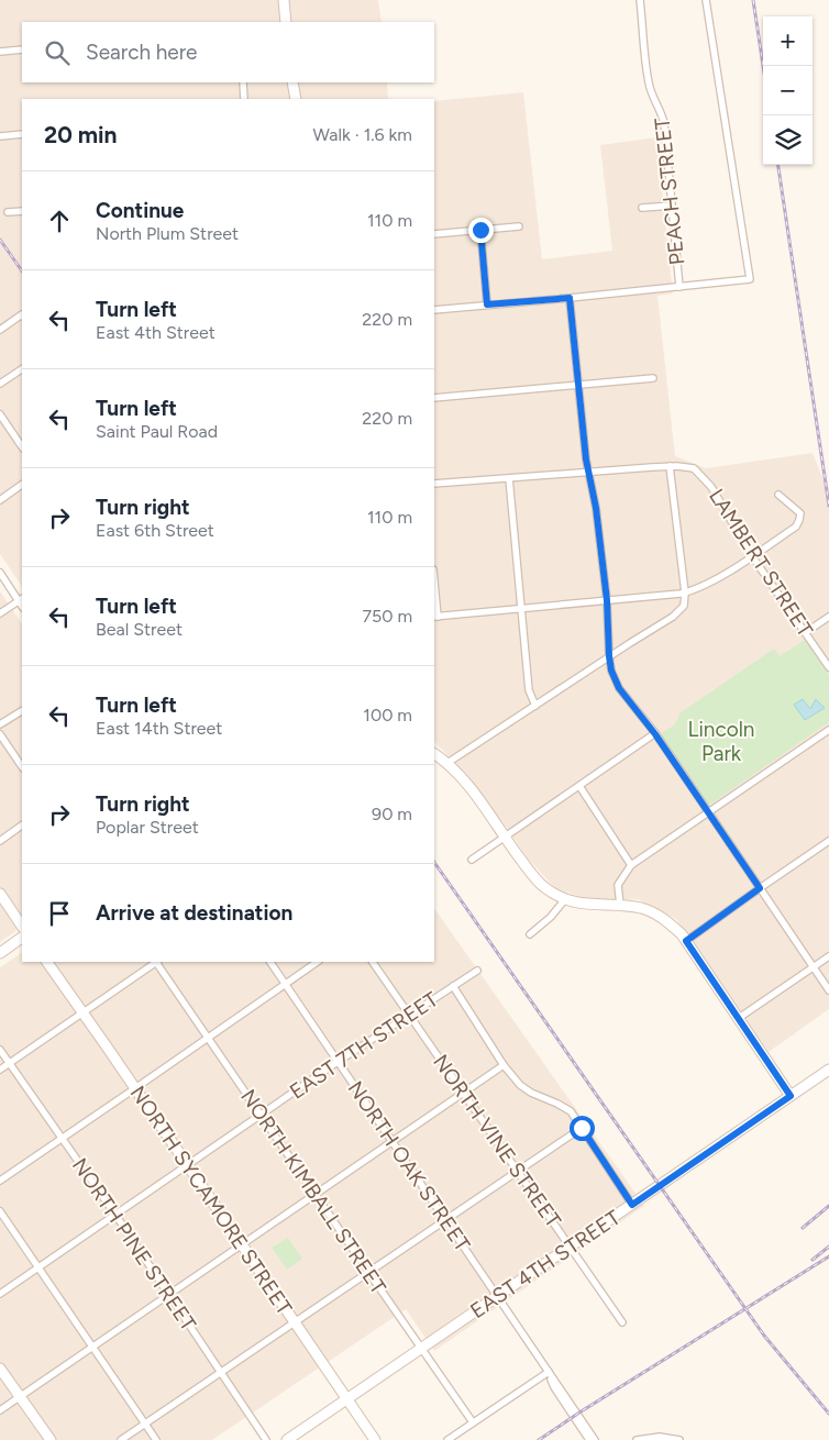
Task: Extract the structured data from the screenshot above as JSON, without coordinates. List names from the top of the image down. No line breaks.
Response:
{"streets":{"main road":["NORTH SYCAMORE STREET","EAST 4TH STREET"],"street":["PEACH STREET","LAMBERT STREET","EAST 7TH STREET","NORTH VINE STREET","NORTH OAK STREET","NORTH KIMBALL STREET","NORTH PINE STREET"]},"crossings":[["EAST 7TH STREET","NORTH VINE STREET"],["EAST 7TH STREET","NORTH OAK STREET"],["EAST 7TH STREET","NORTH KIMBALL STREET"],["EAST 7TH STREET","NORTH SYCAMORE STREET"],["EAST 7TH STREET","NORTH PINE STREET"],["NORTH VINE STREET","EAST 4TH STREET"],["NORTH OAK STREET","EAST 4TH STREET"],["NORTH KIMBALL STREET","EAST 4TH STREET"],["NORTH SYCAMORE STREET","EAST 4TH STREET"]],"parks":["Lincoln Park"],"page":{"map_buttons":["+","−"],"search":"Search here","heading":["20 min","Walk · 1.6 km"],"list":[["Continue","North Plum Street","110 m"],["Turn left","East 4th Street","220 m"],["Turn left","Saint Paul Road","220 m"],["Turn right","East 6th Street","110 m"],["Turn left","Beal Street","750 m"],["Turn left","East 14th Street","100 m"],["Turn right","Poplar Street","90 m"],"Arrive at destination"]}}
